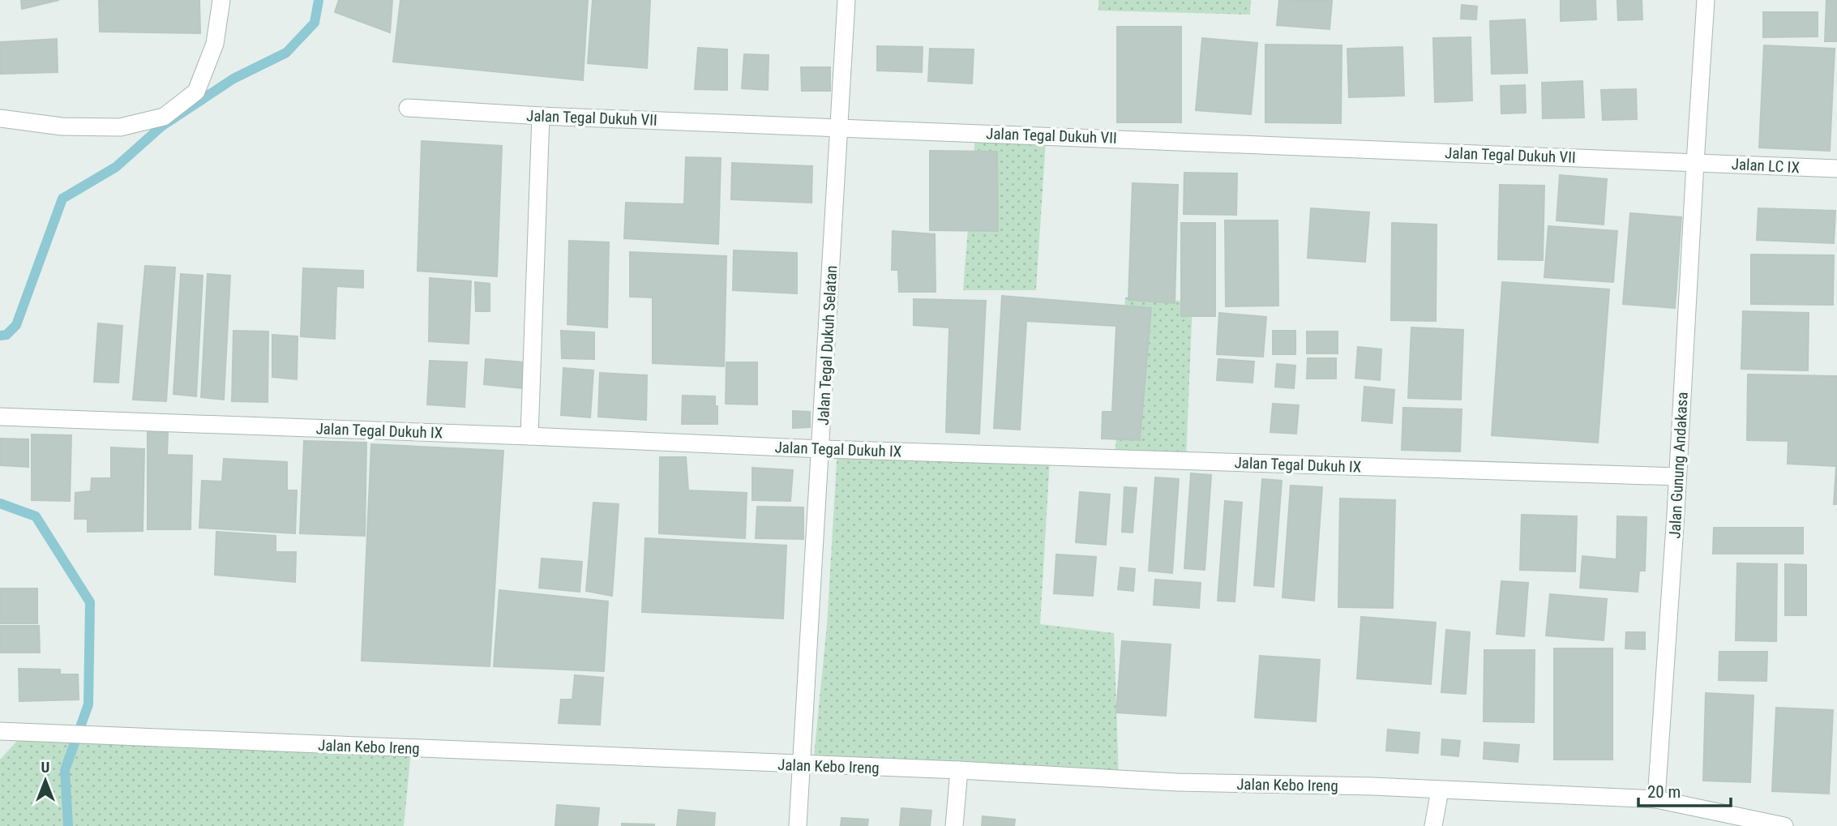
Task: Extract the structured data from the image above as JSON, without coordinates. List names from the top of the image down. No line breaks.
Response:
{"streets":{"street":["Jalan Tegal Dukuh VII","Jalan LC IX","Jalan Tegal Dukuh Selatan","Jalan Tegal Dukuh IX","Jalan Gunung Andakasa","Jalan Kebo Ireng"]},"crossings":[["Jalan Tegal Dukuh VII","Jalan LC IX"],["Jalan Tegal Dukuh VII","Jalan Tegal Dukuh Selatan"],["Jalan Tegal Dukuh VII","Jalan Gunung Andakasa"],["Jalan LC IX","Jalan Gunung Andakasa"],["Jalan Tegal Dukuh Selatan","Jalan Tegal Dukuh IX"],["Jalan Tegal Dukuh Selatan","Jalan Kebo Ireng"],["Jalan Tegal Dukuh IX","Jalan Gunung Andakasa"],["Jalan Gunung Andakasa","Jalan Kebo Ireng"]],"scale_bar":"20 m","north":"top"}
